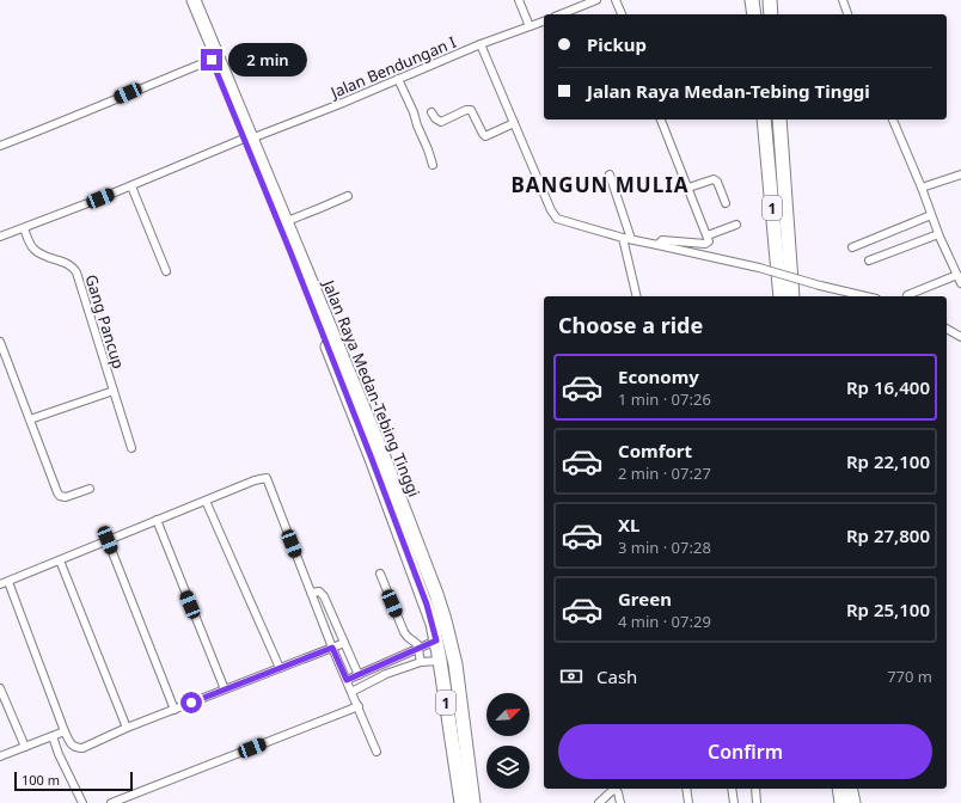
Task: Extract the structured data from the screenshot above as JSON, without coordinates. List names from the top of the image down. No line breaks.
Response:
{"streets":{"highway":["1","Jalan Raya Medan-Tebing Tinggi"],"street":["Jalan Bendungan I","Gang Pancup"]},"crossings":[["Jalan Bendungan I","Gang Pancup"],["Jalan Bendungan I","Jalan Raya Medan-Tebing Tinggi"]],"districts":["BANGUN MULIA"],"scale_bar":"100 m","north":"top right","page":{"banner":["Pickup","Jalan Raya Medan-Tebing Tinggi"],"bubble":"2 min","heading":"Choose a ride","list":[{"name":"Economy","note":"1 min · 07:26","value":"Rp 16,400"},{"name":"Comfort","note":"2 min · 07:27","value":"Rp 22,100"},{"name":"XL","note":"3 min · 07:28","value":"Rp 27,800"},{"name":"Green","note":"4 min · 07:29","value":"Rp 25,100"}],"pay":["Cash","770 m"],"buttons":"Confirm","scale":"100 m"}}
